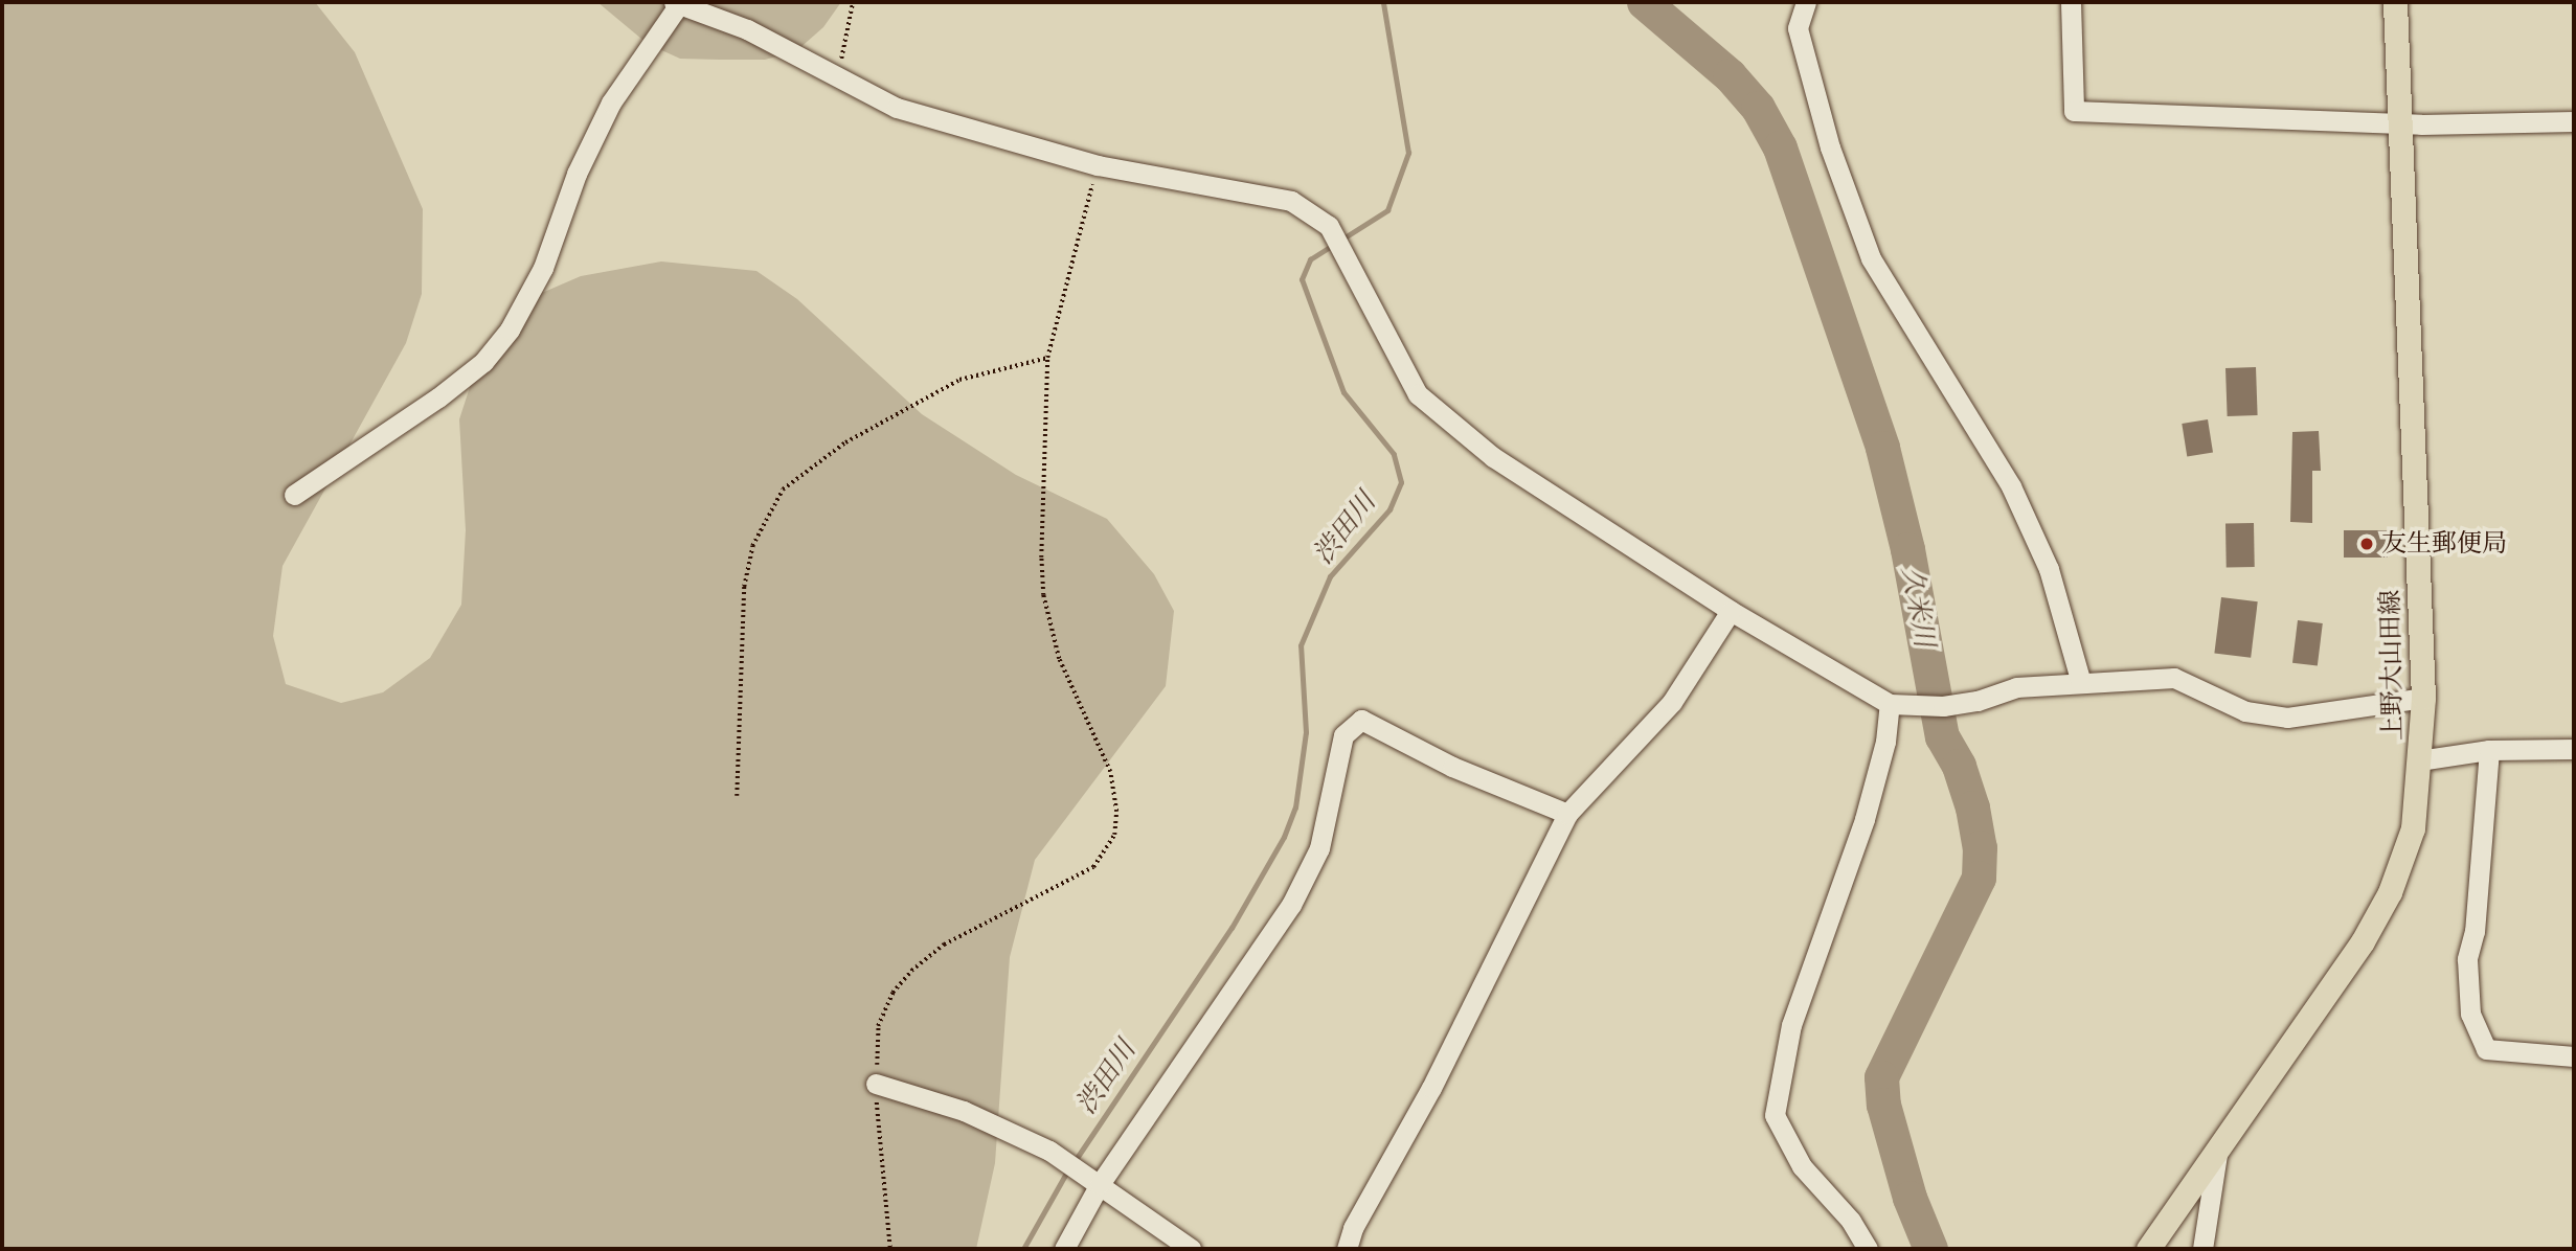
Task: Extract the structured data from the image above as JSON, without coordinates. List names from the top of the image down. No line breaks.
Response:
{"streets":{"main road":["上野大山田線"]},"water":["渋田川","久米川"],"places":["友生郵便局"]}
